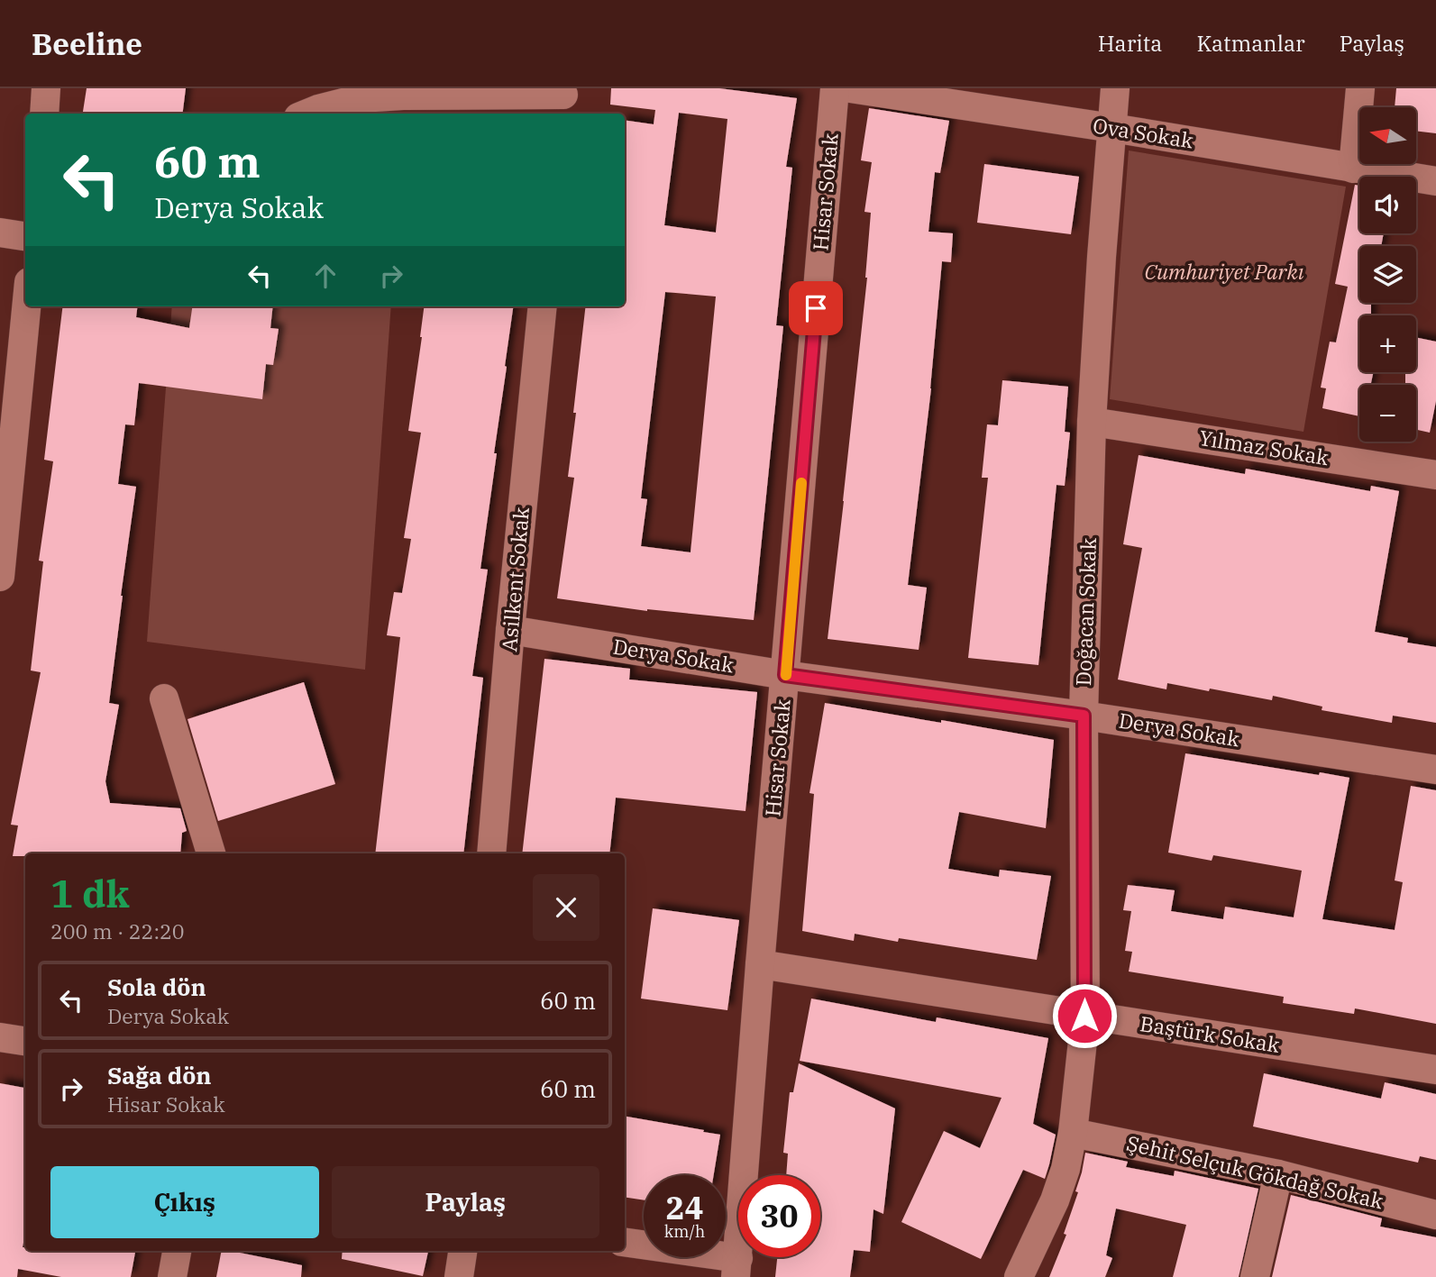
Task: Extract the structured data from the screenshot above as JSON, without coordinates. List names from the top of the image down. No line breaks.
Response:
{"streets":{"street":["Ova Sokak","Hisar Sokak","Yılmaz Sokak","Asilkent Sokak","Doğacan Sokak","Derya Sokak","Baştürk Sokak","Şehit Selçuk Gökdağ Sokak"]},"crossings":[["Ova Sokak","Doğacan Sokak"],["Hisar Sokak","Derya Sokak"],["Hisar Sokak","Baştürk Sokak"],["Yılmaz Sokak","Doğacan Sokak"],["Asilkent Sokak","Derya Sokak"],["Doğacan Sokak","Derya Sokak"],["Doğacan Sokak","Baştürk Sokak"],["Doğacan Sokak","Şehit Selçuk Gökdağ Sokak"]],"parks":["Cumhuriyet Parkı"],"north":"left","page":{"header":"Beeline","nav":["Harita","Katmanlar","Paylaş"],"map_buttons":["+","−"],"turn":["60 m","Derya Sokak"],"heading":["1 dk","200 m · 22:20"],"list":[{"name":"Sola dön","note":"Derya Sokak","value":"60 m"},{"name":"Sağa dön","note":"Hisar Sokak","value":"60 m"}],"buttons":["Çıkış","Paylaş"],"speed":"24 km/h","limit":"30"}}
